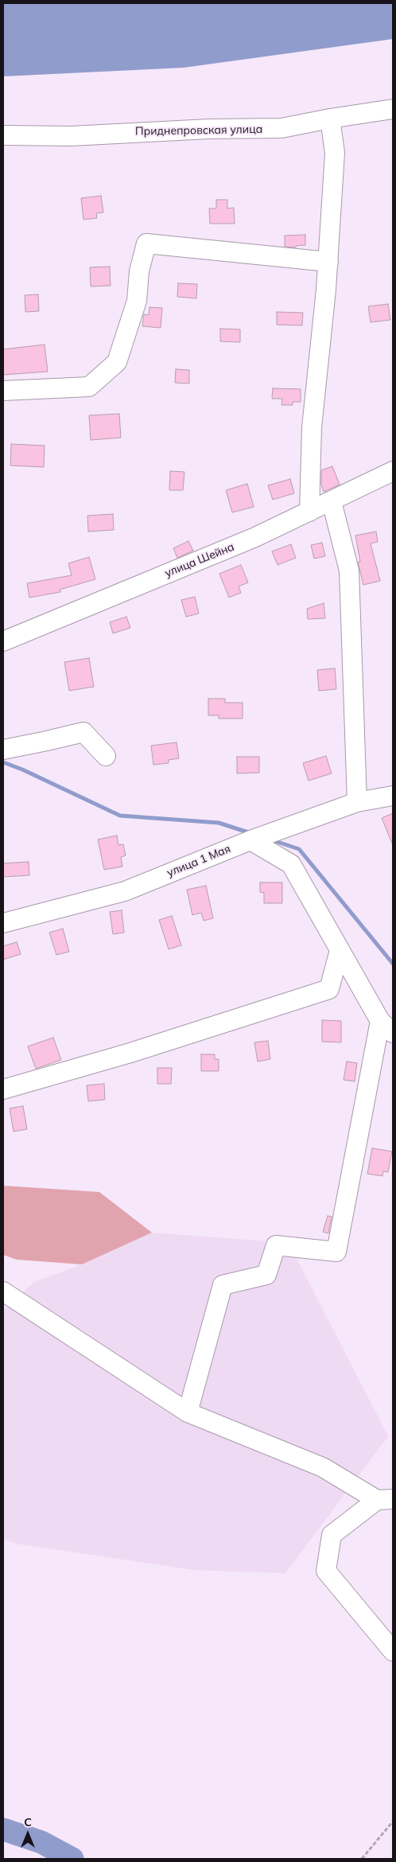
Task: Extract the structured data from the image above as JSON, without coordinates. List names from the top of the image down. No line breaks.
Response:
{"streets":{"street":["Приднепровская улица","улица Шейна","улица 1 Мая"]},"north":"top"}
